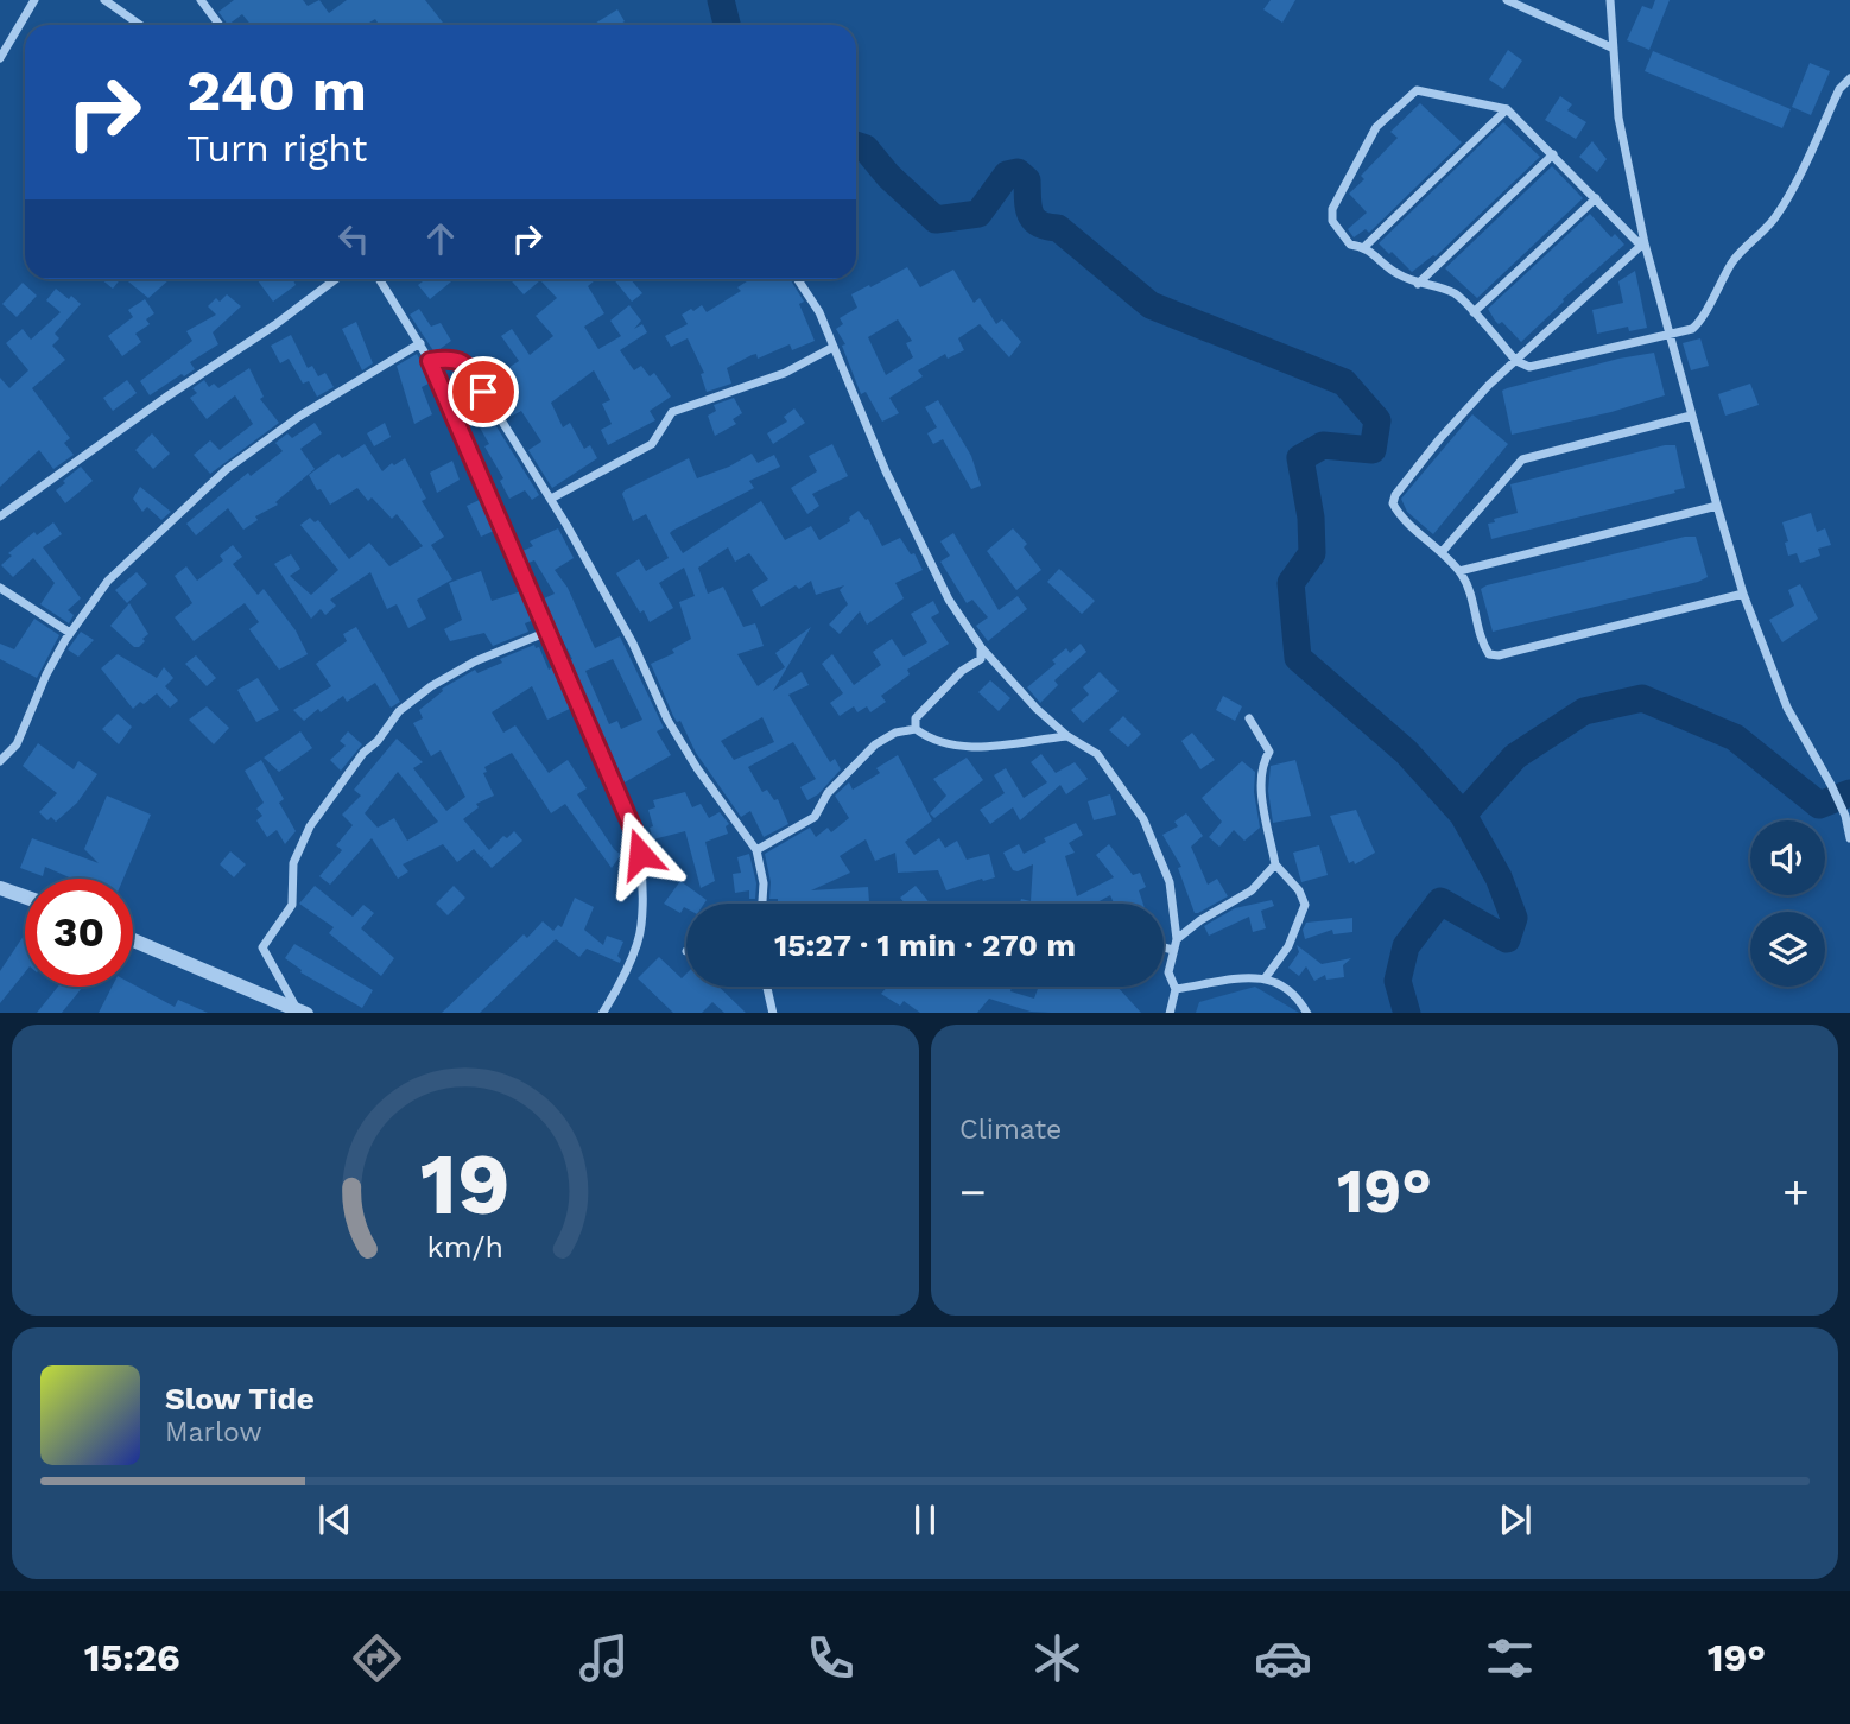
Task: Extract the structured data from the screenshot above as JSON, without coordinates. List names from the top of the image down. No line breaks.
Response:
{"page":{"turn":["240 m","Turn right"],"limit":"30","trip":"15:27 · 1 min · 270 m","tile":"Climate","heat":["−","19°","+"],"song":["Slow Tide","Marlow"],"tabs":["15:26","19°"],"gauge":["19","km/h"]}}
